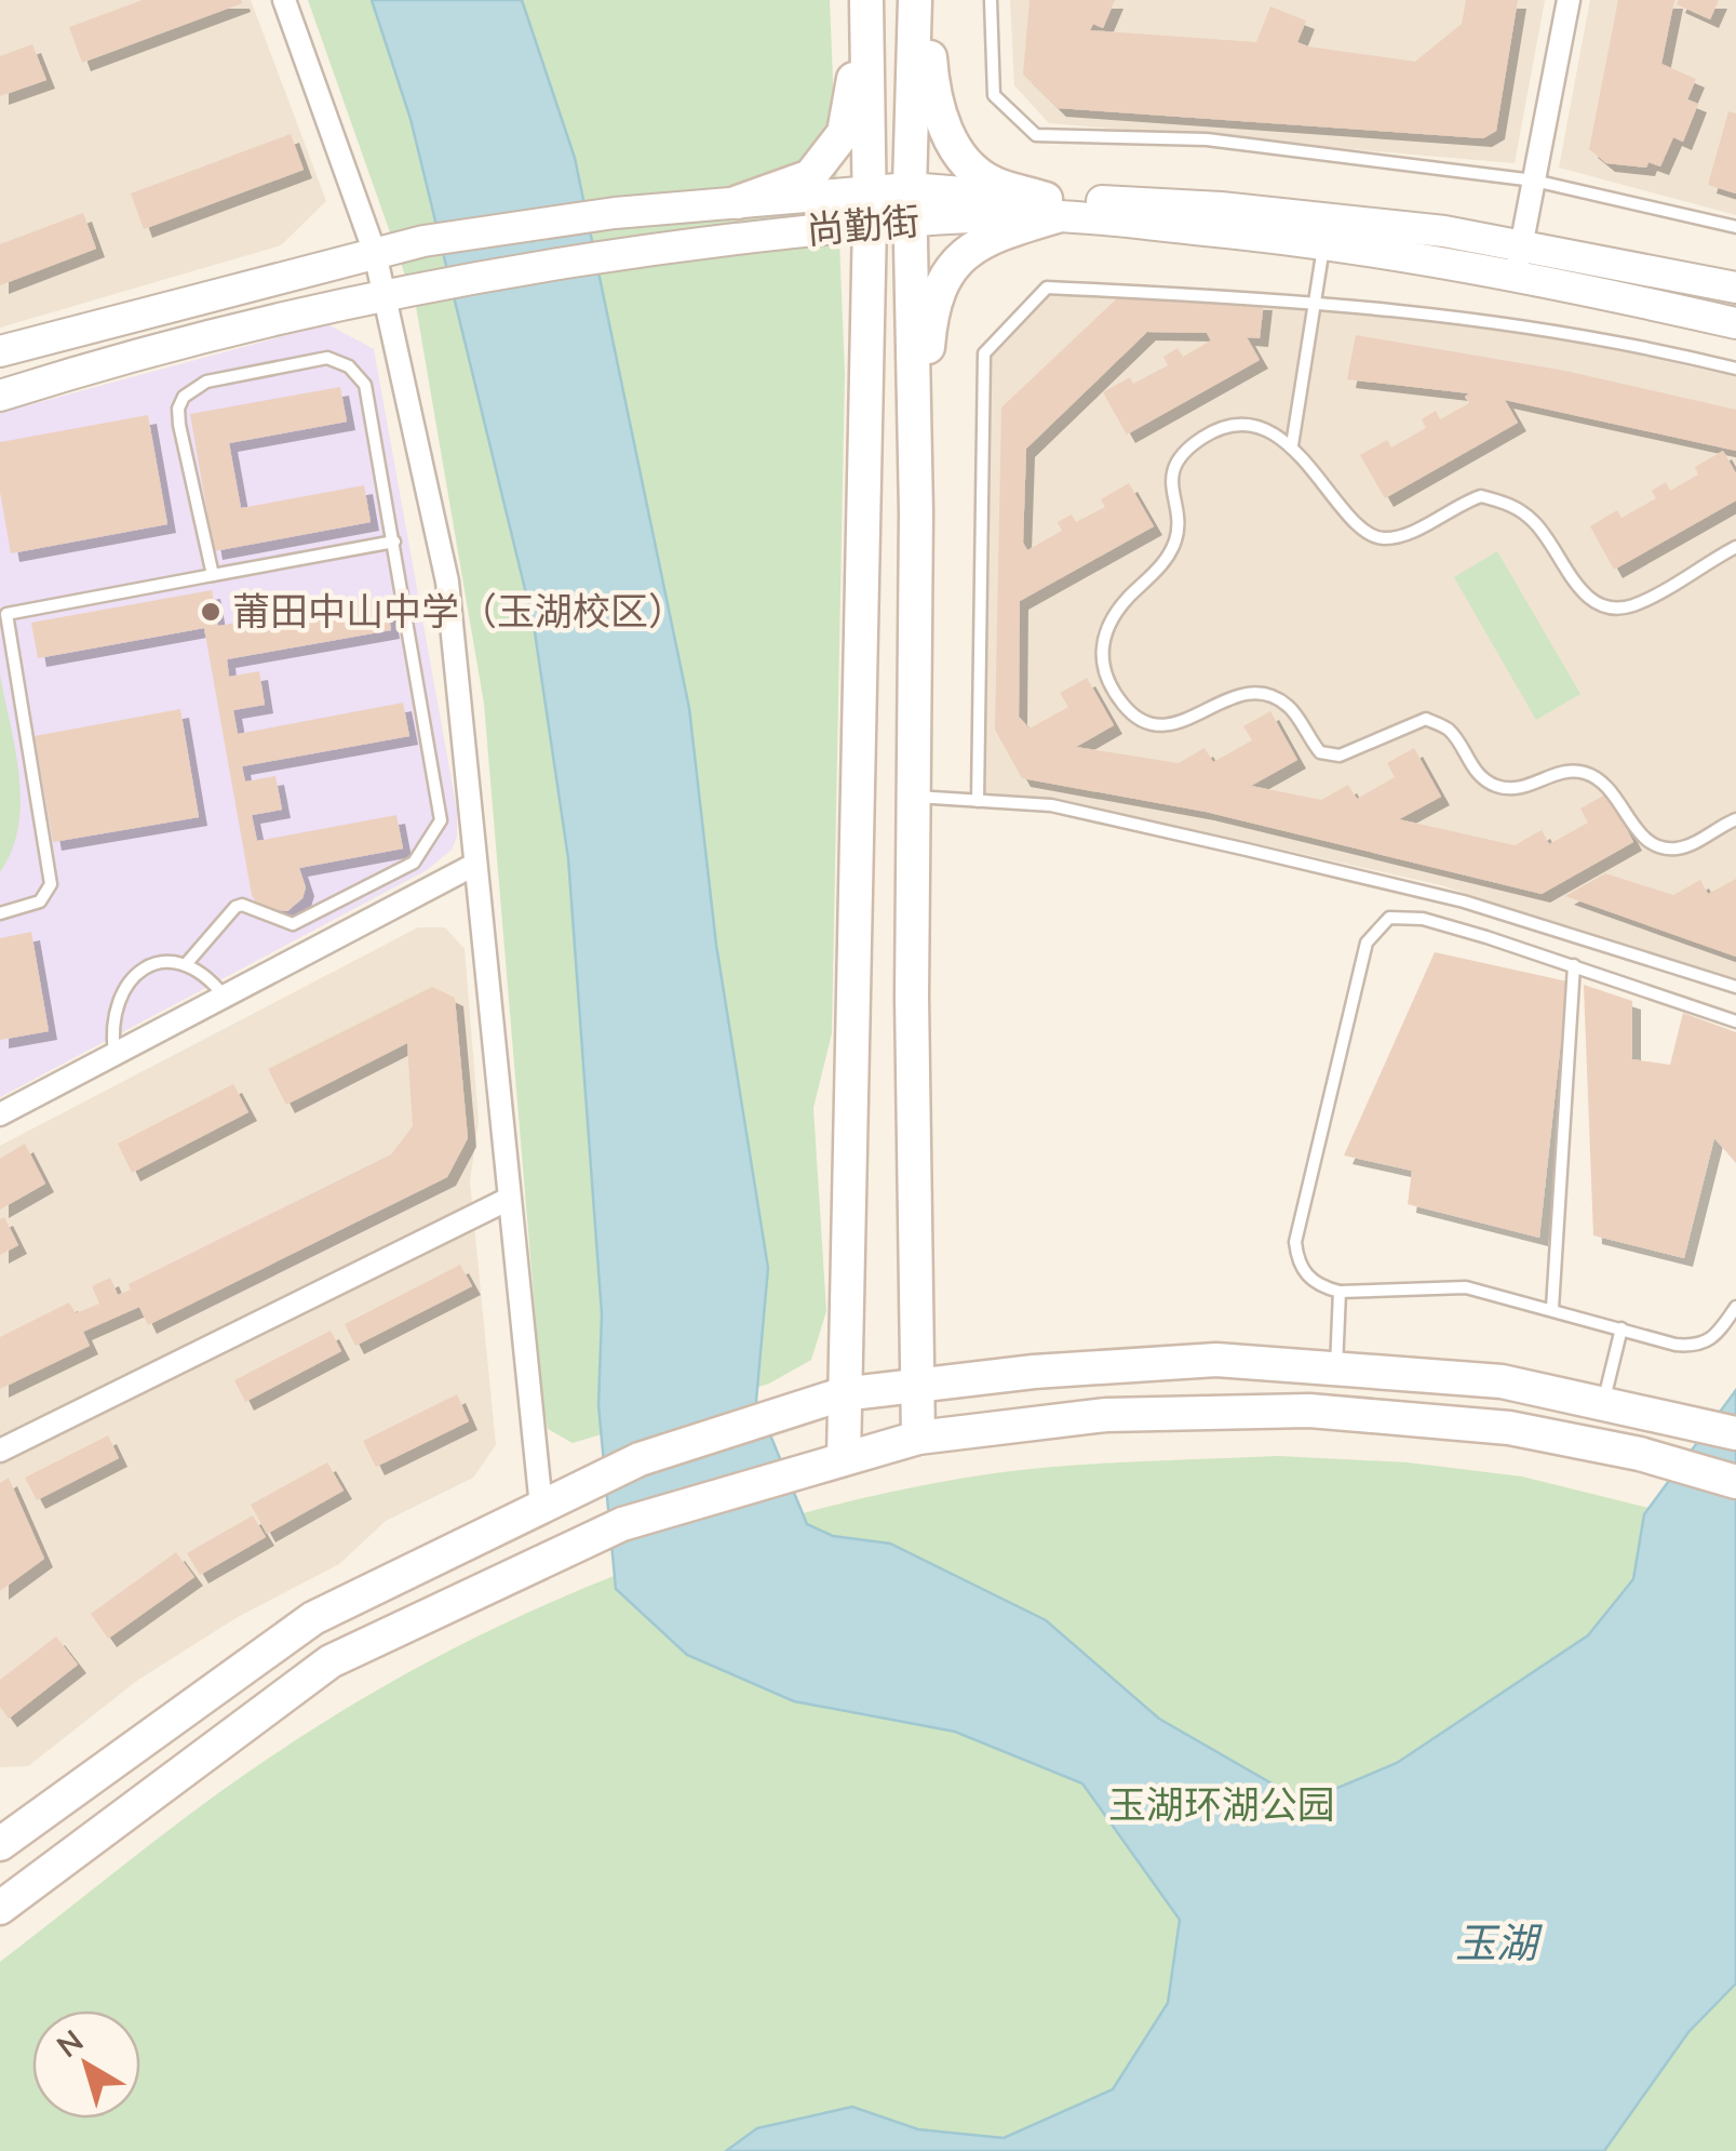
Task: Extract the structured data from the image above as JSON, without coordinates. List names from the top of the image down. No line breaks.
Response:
{"streets":{"street":["尚勤街"]},"water":["玉湖"],"parks":["玉湖环湖公园"],"places":["莆田中山中学（玉湖校区）"],"north":"top left"}
